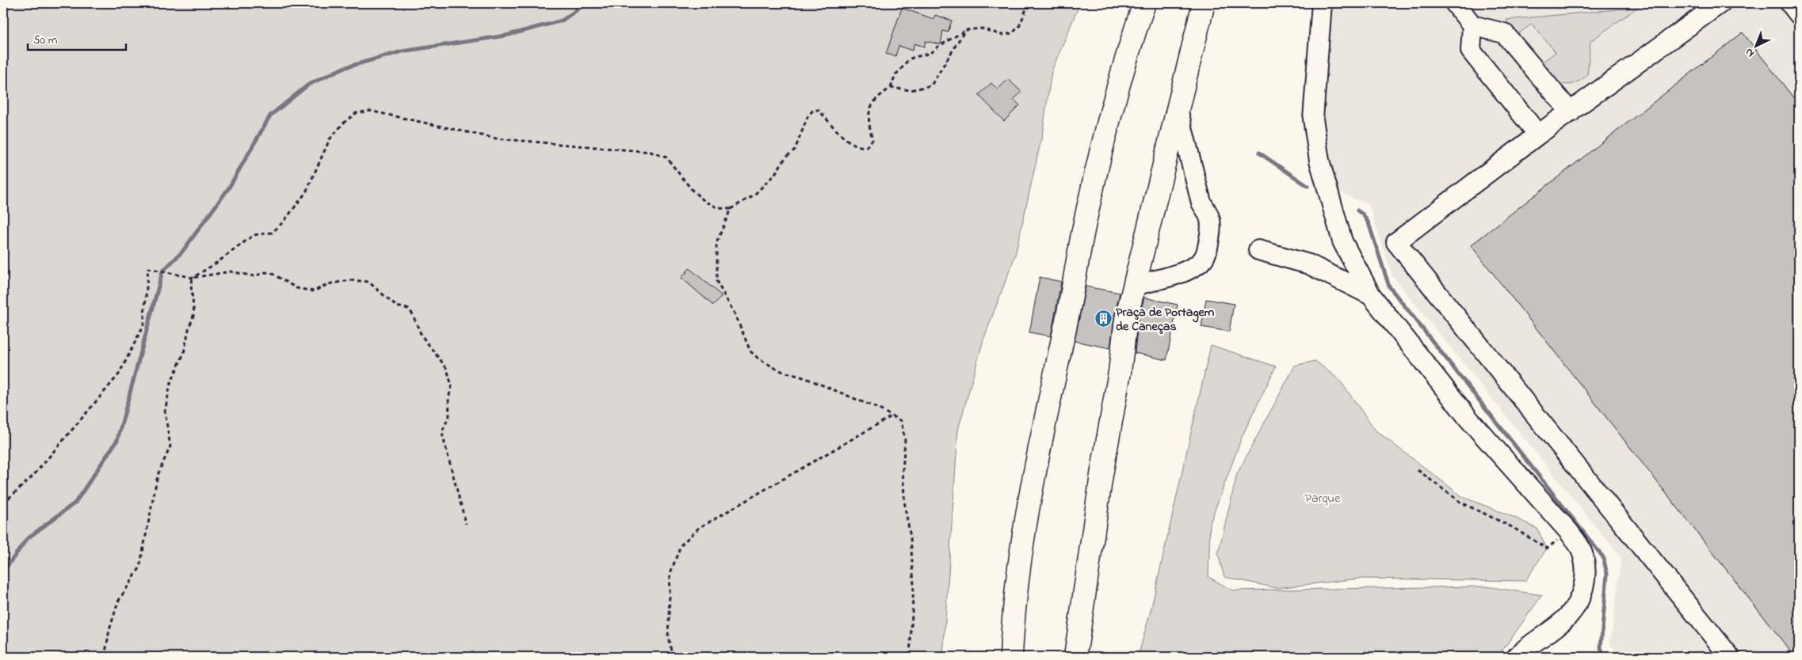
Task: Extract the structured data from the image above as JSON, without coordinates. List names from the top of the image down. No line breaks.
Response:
{"parks":["Parque"],"places":{"building":["Praça de Portagem de Caneças"]},"scale_bar":"50 m","north":"bottom left"}
